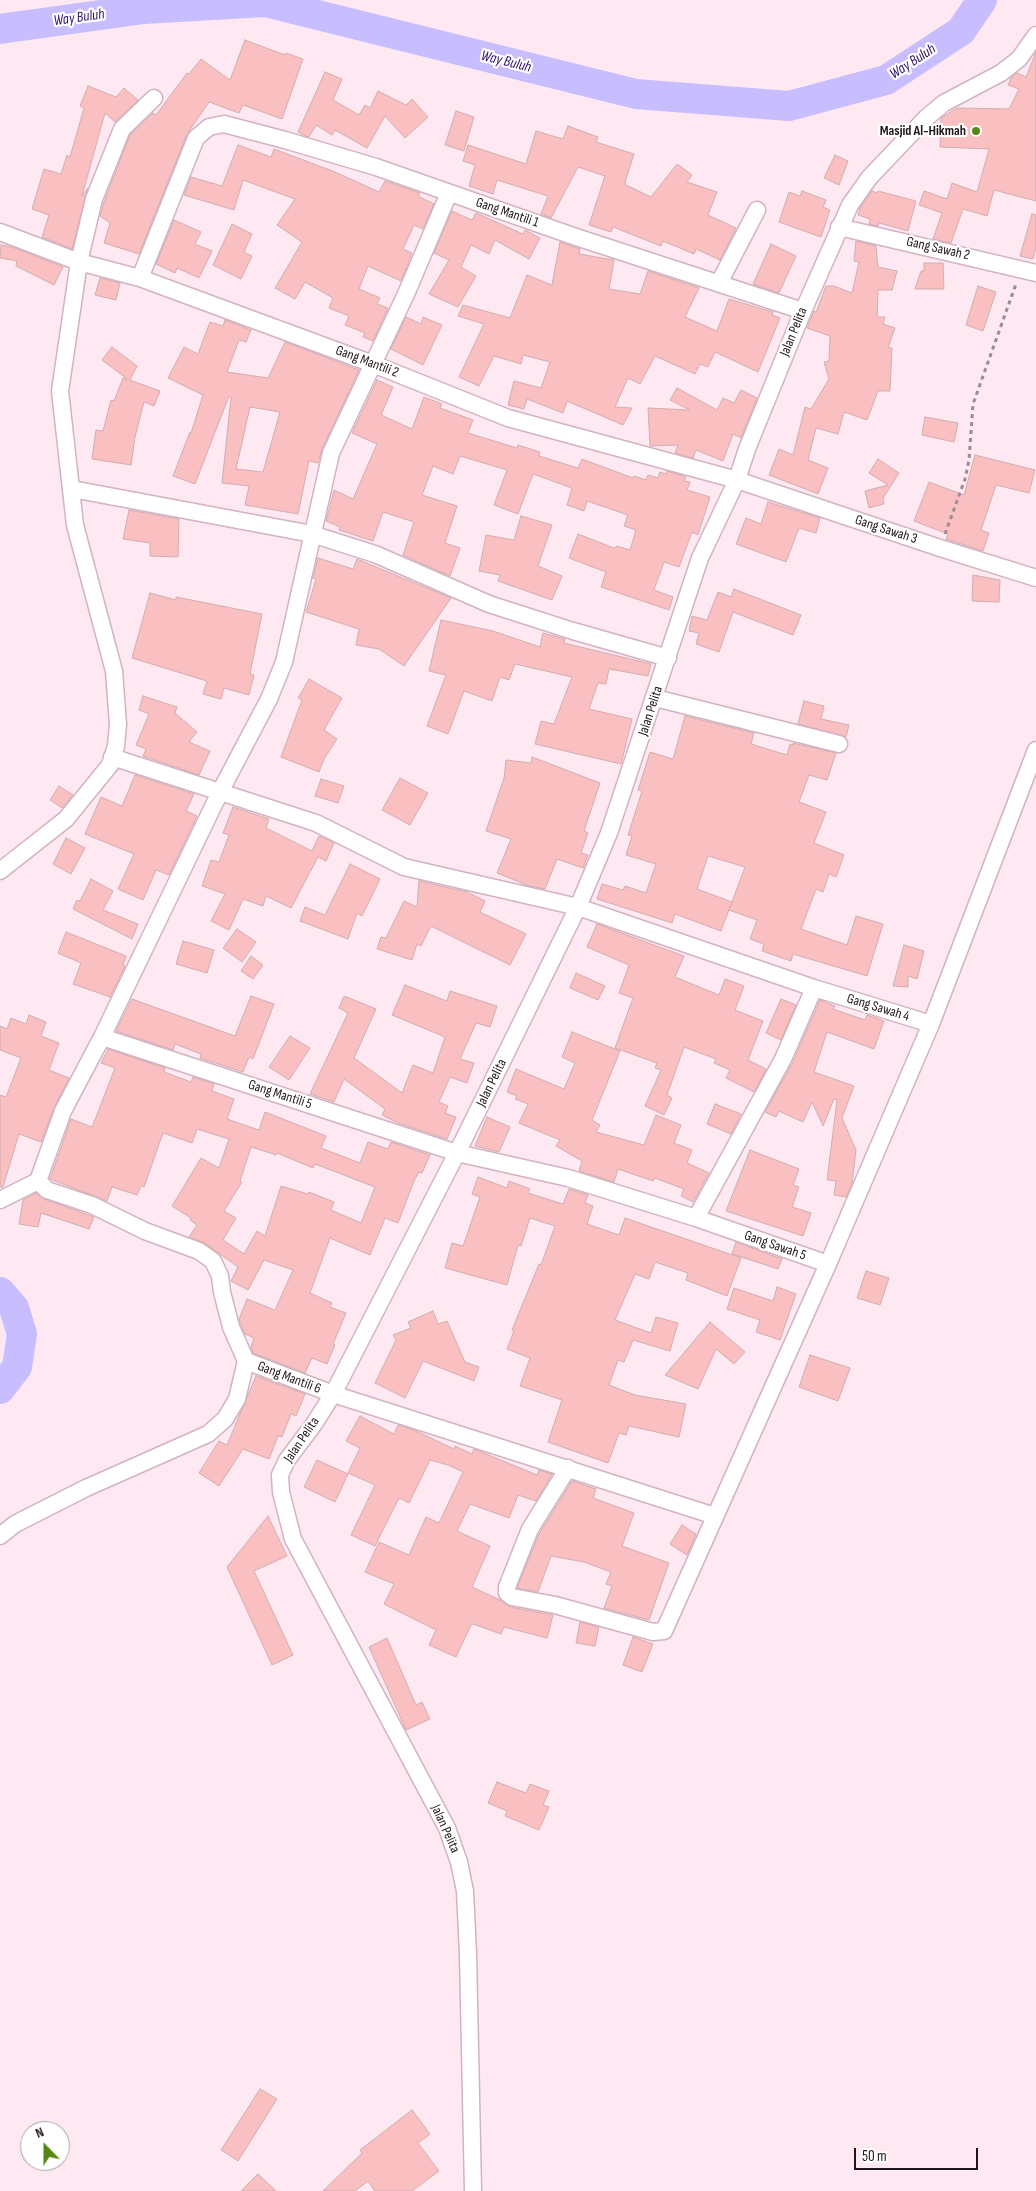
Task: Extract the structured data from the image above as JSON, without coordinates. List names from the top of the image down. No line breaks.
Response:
{"streets":{"street":["Gang Mantili 1","Gang Sawah 2","Jalan Pelita","Gang Mantili 2","Gang Sawah 3","Gang Sawah 4","Gang Mantili 5","Gang Sawah 5","Gang Mantili 6"]},"crossings":[["Gang Mantili 1","Jalan Pelita"],["Gang Mantili 1","Gang Mantili 2"],["Gang Sawah 2","Jalan Pelita"],["Jalan Pelita","Gang Mantili 2"],["Jalan Pelita","Gang Sawah 3"],["Jalan Pelita","Gang Sawah 4"],["Jalan Pelita","Gang Mantili 5"],["Jalan Pelita","Gang Sawah 5"],["Jalan Pelita","Gang Mantili 6"],["Gang Mantili 2","Gang Sawah 3"],["Gang Mantili 5","Gang Sawah 5"]],"water":["Way Buluh"],"places":["Masjid Al-Hikmah"],"scale_bar":"50 m","north":"top"}
